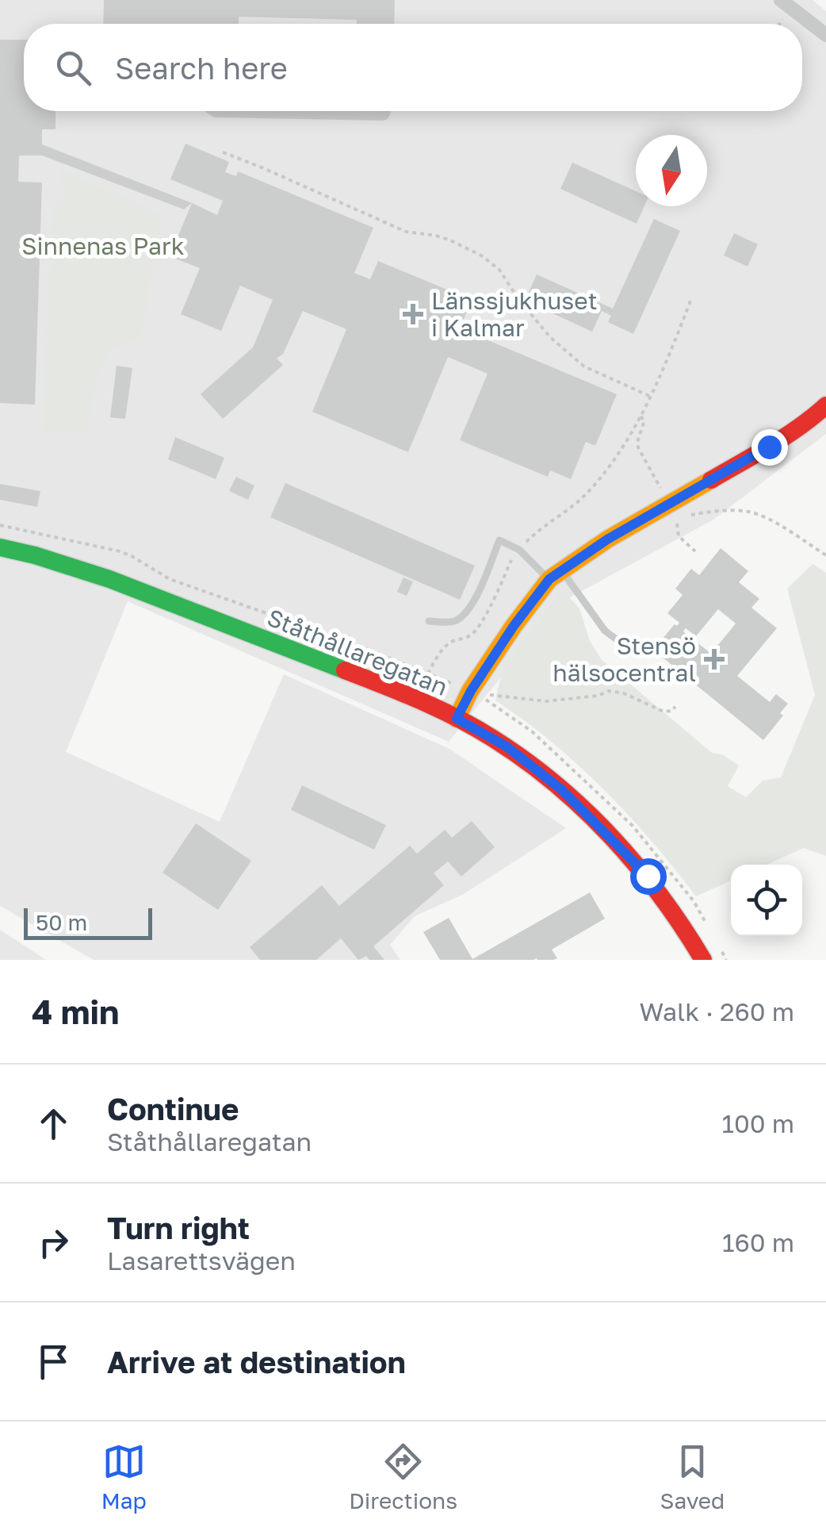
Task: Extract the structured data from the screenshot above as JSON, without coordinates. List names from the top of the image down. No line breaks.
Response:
{"streets":{"street":["Ståthållaregatan"]},"parks":["Sinnenas Park"],"places":{"health":["Länssjukhuset i Kalmar","Stensö hälsocentral"]},"scale_bar":"50 m","north":"bottom","page":{"search":"Search here","scale":"50 m","heading":["4 min","Walk · 260 m"],"list":[["Continue","Ståthållaregatan","100 m"],["Turn right","Lasarettsvägen","160 m"],"Arrive at destination"],"nav":["Map","Directions","Saved"]}}
